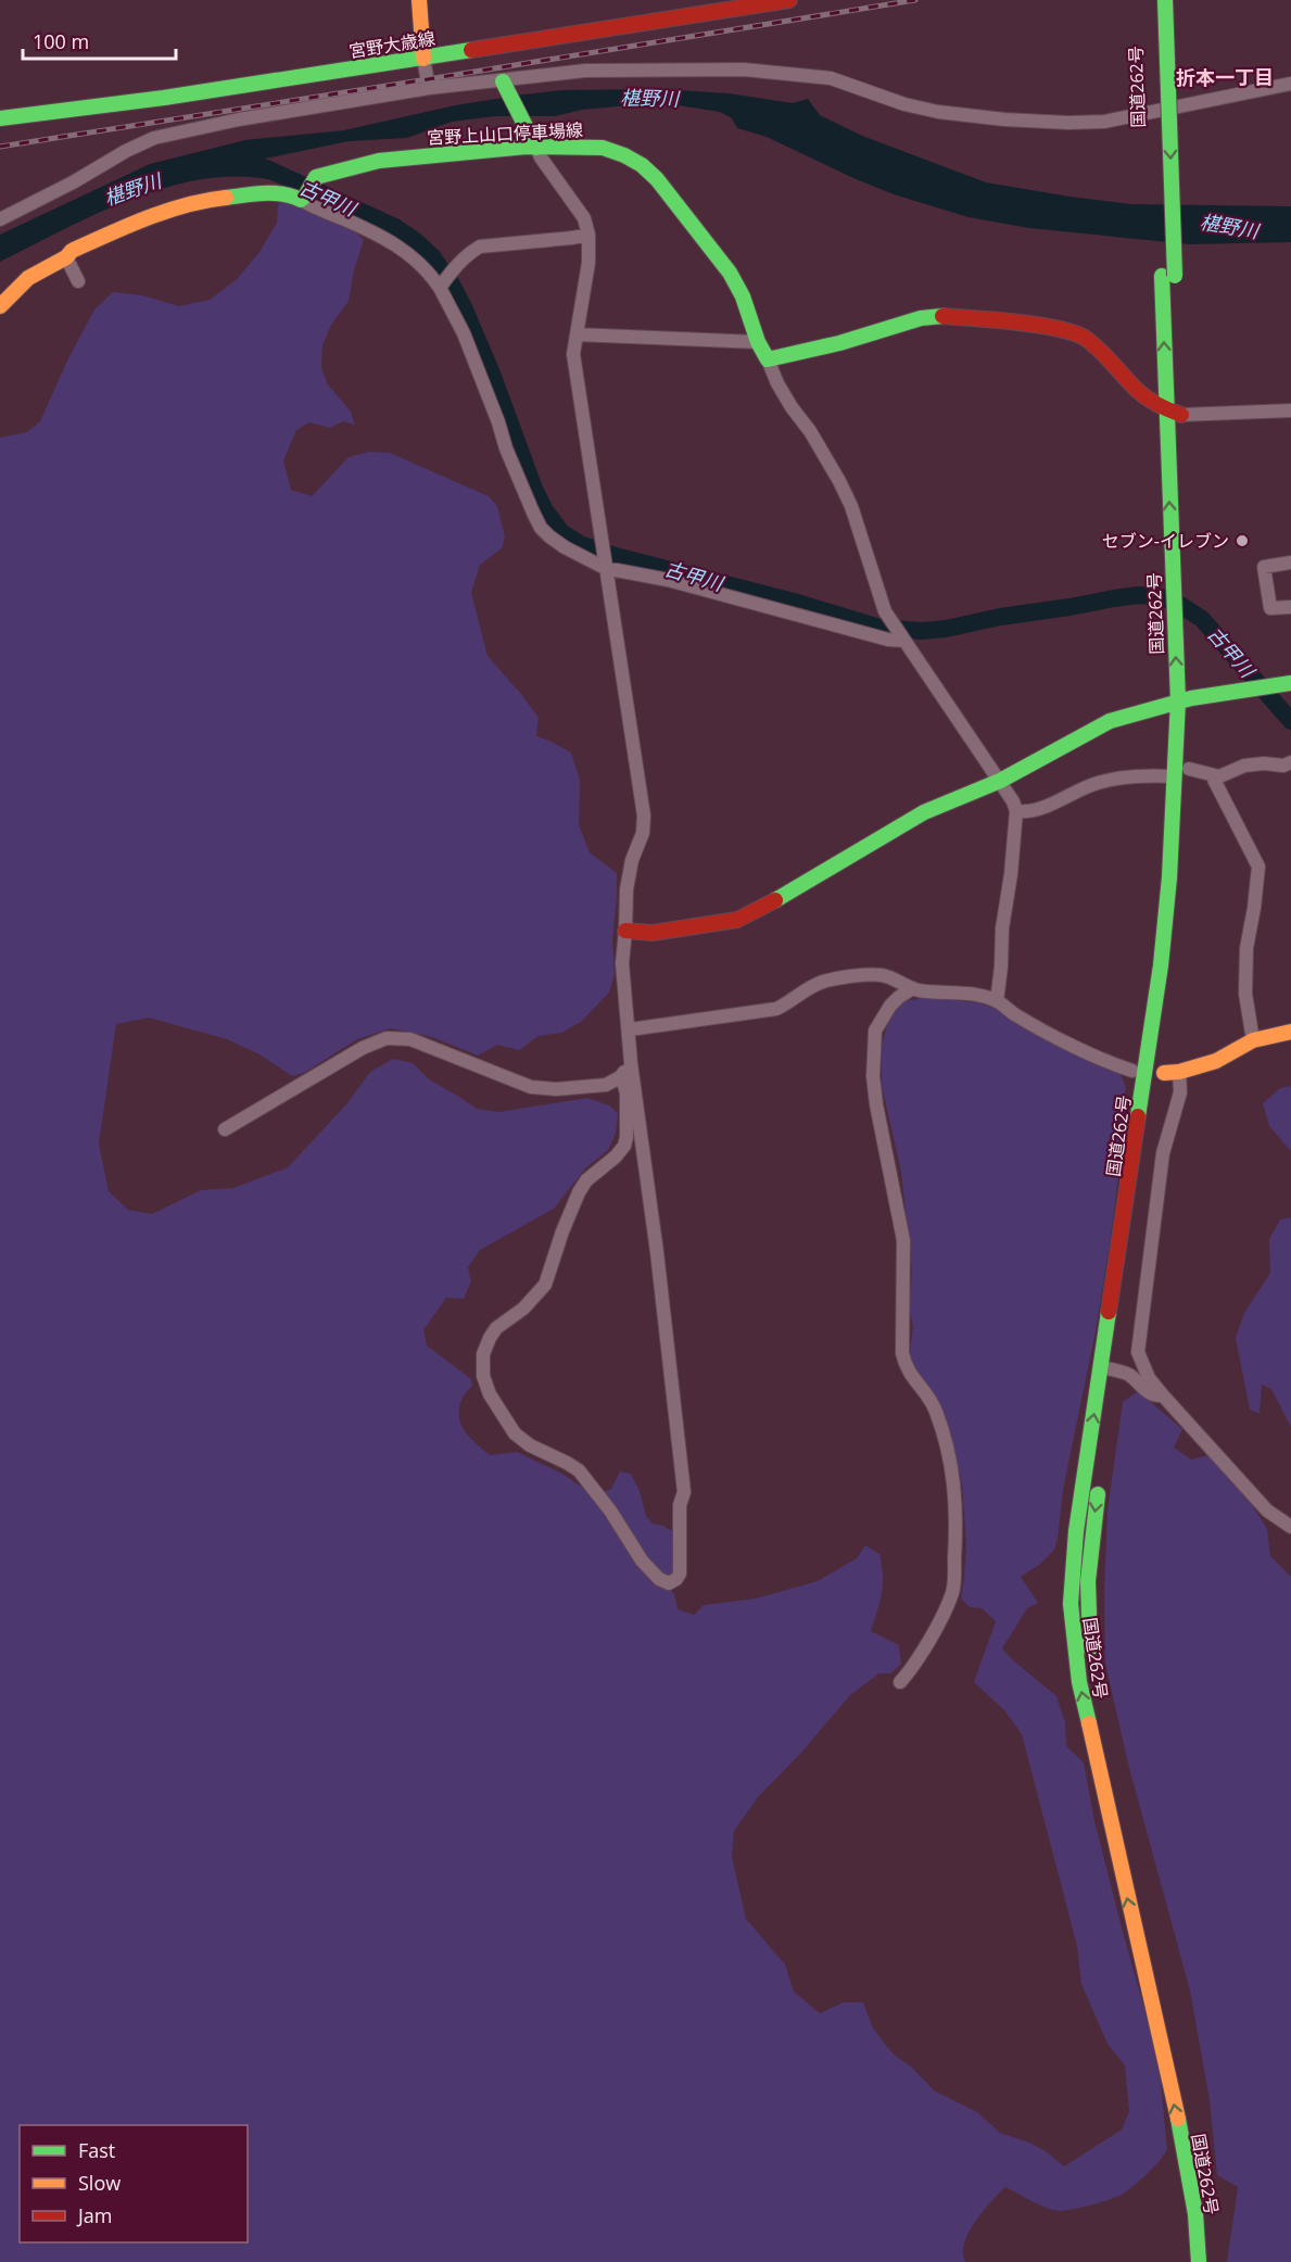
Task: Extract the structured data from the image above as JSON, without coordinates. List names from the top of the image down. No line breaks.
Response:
{"streets":{"main road":["宮野大歳線","国道262号","宮野上山口停車場線"]},"districts":["折本一丁目"],"water":["椹野川","古甲川"],"places":["セブン-イレブン"],"legend":["Fast","Slow","Jam"],"scale_bar":"100 m"}
